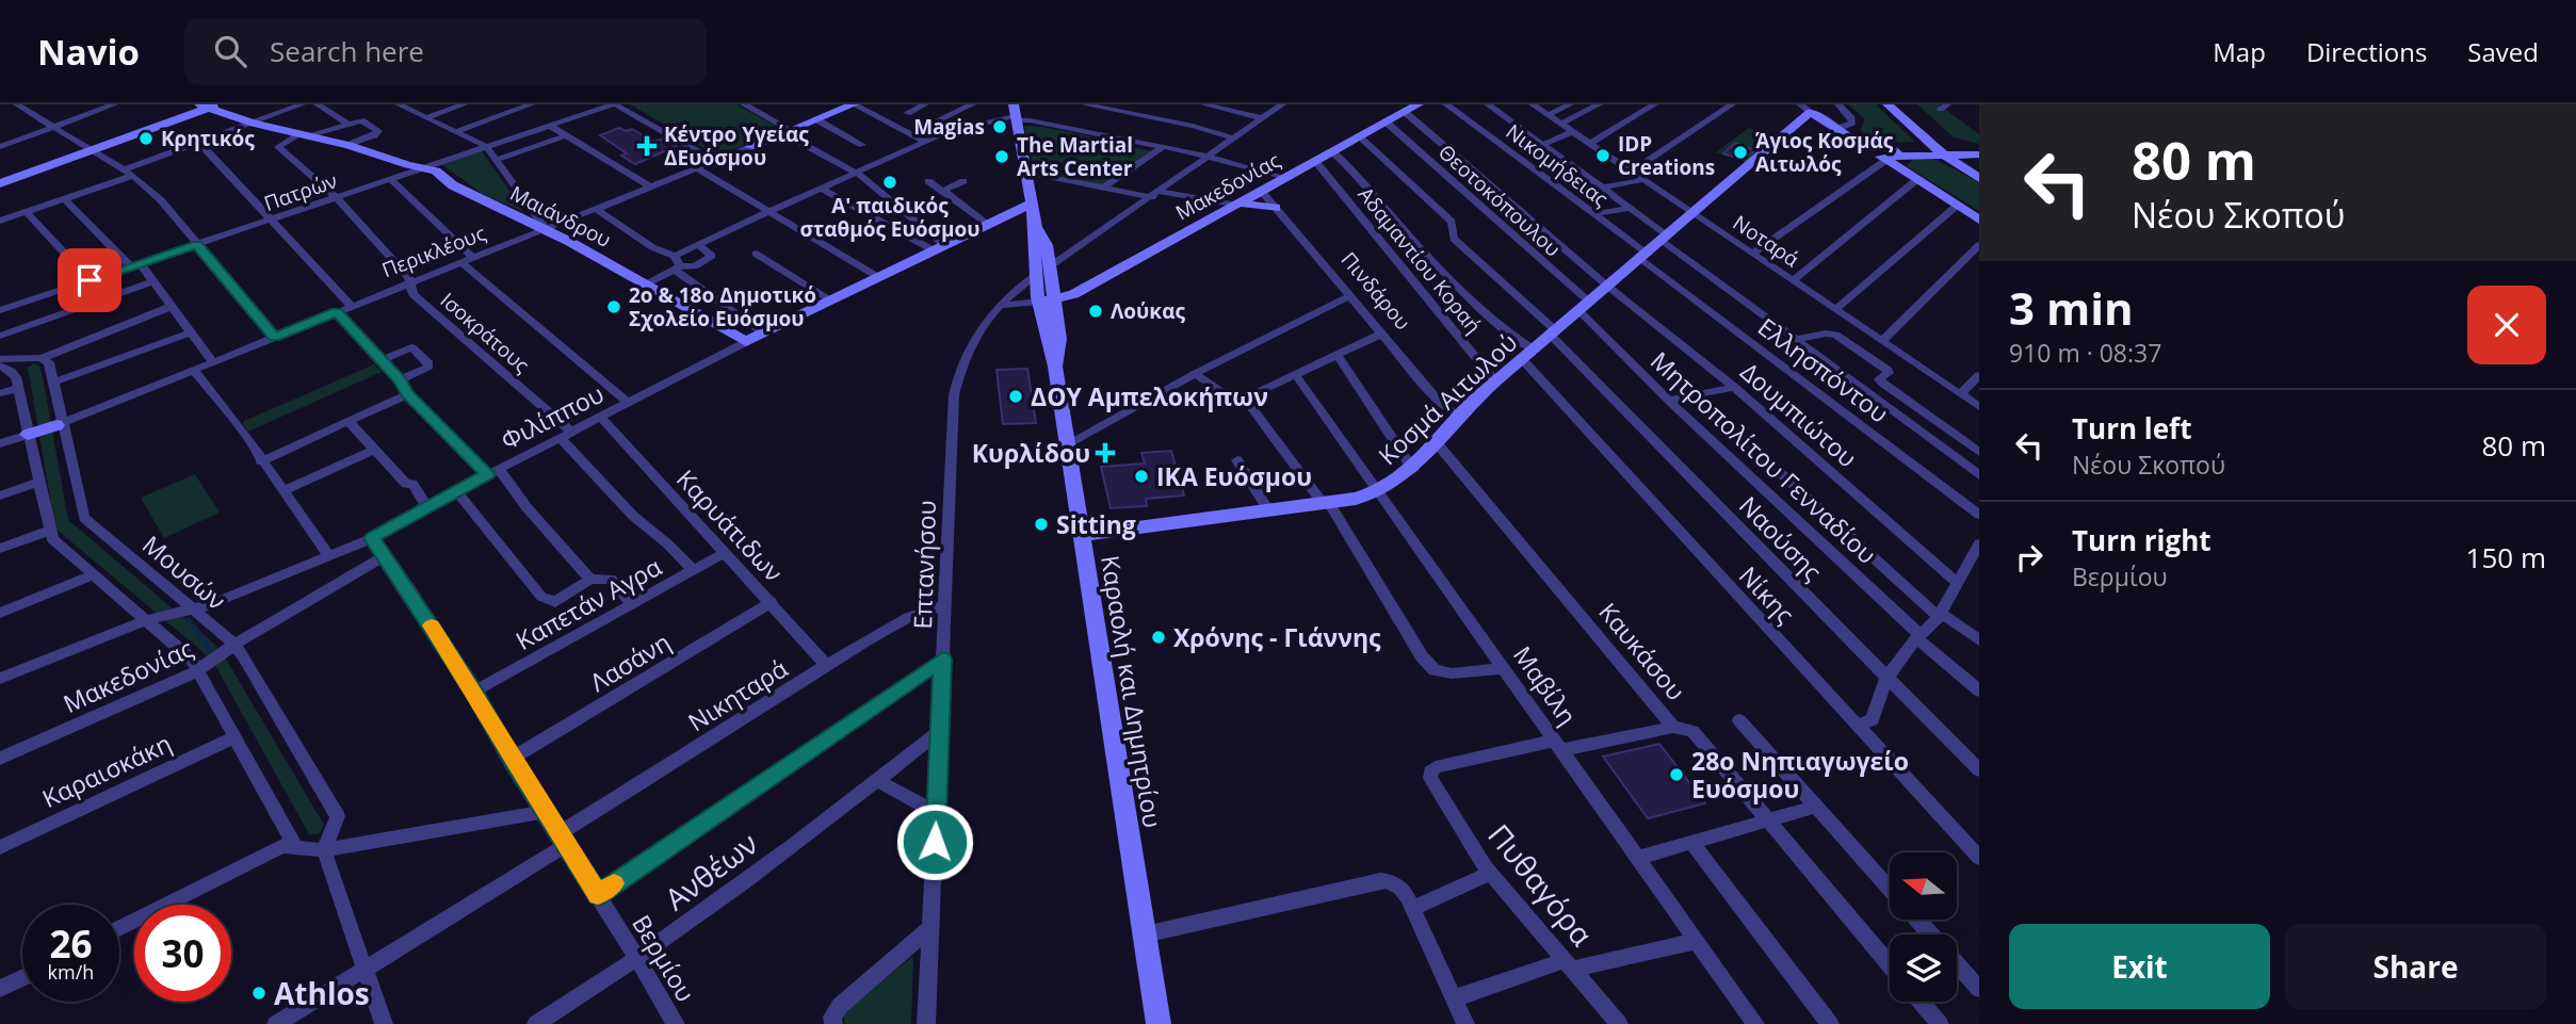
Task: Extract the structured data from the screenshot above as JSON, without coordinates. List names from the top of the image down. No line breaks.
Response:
{"streets":{"street":["Νικομήδειας","Μακεδονίας","Πατρών","Θεοτοκόπουλου","Μαιάνδρου","Νοταρά","Περικλέους","Αδαμαντίου Κοραή","Πινδάρου","Ισοκράτους","Ελλησπόντου","Κοσμά Αιτωλού","Δουμπιώτου","Φιλίππου","Μητροπολίτου Γενναδίου","Καρυάτιδων","Ναούσης","Επτανήσου","Μουσών","Νίκης","Καπετάν Αγρα","Καυκάσου","Λασάνη","Μαβίλη","Καραολή και Δημητρίου","Νικηταρά","Καραισκάκη","Ανθέων","Πυθαγόρα","Βερμίου"]},"crossings":[["Νικομήδειας","Ελλησπόντου"],["Νικομήδειας","Κοσμά Αιτωλού"],["Μακεδονίας","Θεοτοκόπουλου"],["Μακεδονίας","Αδαμαντίου Κοραή"],["Μακεδονίας","Πινδάρου"],["Μακεδονίας","Ναούσης"],["Μακεδονίας","Μουσών"],["Μακεδονίας","Νίκης"],["Μακεδονίας","Καραολή και Δημητρίου"],["Μακεδονίας","Βερμίου"],["Πατρών","Μαιάνδρου"],["Πατρών","Ισοκράτους"],["Θεοτοκόπουλου","Κοσμά Αιτωλού"],["Θεοτοκόπουλου","Μητροπολίτου Γενναδίου"],["Μαιάνδρου","Περικλέους"],["Μαιάνδρου","Ισοκράτους"],["Μαιάνδρου","Φιλίππου"],["Νοταρά","Κοσμά Αιτωλού"],["Περικλέους","Ισοκράτους"],["Περικλέους","Μουσών"],["Αδαμαντίου Κοραή","Κοσμά Αιτωλού"],["Πινδάρου","Κοσμά Αιτωλού"],["Ισοκράτους","Φιλίππου"],["Ισοκράτους","Καπετάν Αγρα"],["Ελλησπόντου","Κοσμά Αιτωλού"],["Κοσμά Αιτωλού","Δουμπιώτου"],["Κοσμά Αιτωλού","Μητροπολίτου Γενναδίου"],["Κοσμά Αιτωλού","Ναούσης"],["Κοσμά Αιτωλού","Νίκης"],["Κοσμά Αιτωλού","Καυκάσου"],["Κοσμά Αιτωλού","Μαβίλη"],["Κοσμά Αιτωλού","Καραολή και Δημητρίου"],["Φιλίππου","Καρυάτιδων"],["Φιλίππου","Μουσών"],["Φιλίππου","Καραολή και Δημητρίου"],["Φιλίππου","Βερμίου"],["Καρυάτιδων","Καπετάν Αγρα"],["Καρυάτιδων","Λασάνη"],["Καρυάτιδων","Νικηταρά"],["Επτανήσου","Καραολή και Δημητρίου"],["Επτανήσου","Νικηταρά"],["Επτανήσου","Ανθέων"],["Καπετάν Αγρα","Βερμίου"],["Λασάνη","Βερμίου"],["Μαβίλη","Πυθαγόρα"],["Νικηταρά","Βερμίου"],["Ανθέων","Βερμίου"]],"places":{"other":["Magias","Κρητικός","Άγιος Κοσμάς Αιτωλός","IDP Creations","The Martial Arts Center","Α' παιδικός σταθμός Ευόσμου","2ο & 18ο Δημοτικό Σχολείο Ευόσμου","Λούκας","ΔΟΥ Αμπελοκήπων","ΙΚΑ Ευόσμου","Sitting","Χρόνης - Γιάννης","28ο Νηπιαγωγείο Ευόσμου","Athlos"],"health":["Κέντρο Υγείας ΔΕυόσμου","Κυρλίδου"]},"north":"left","page":{"header":"Navio","search":"Search here","nav":["Map","Directions","Saved"],"turn":["80 m","Νέου Σκοπού"],"heading":["3 min","910 m · 08:37"],"list":[{"name":"Turn left","note":"Νέου Σκοπού","value":"80 m"},{"name":"Turn right","note":"Βερμίου","value":"150 m"}],"speed":"26 km/h","limit":"30","buttons":["Exit","Share"]}}
